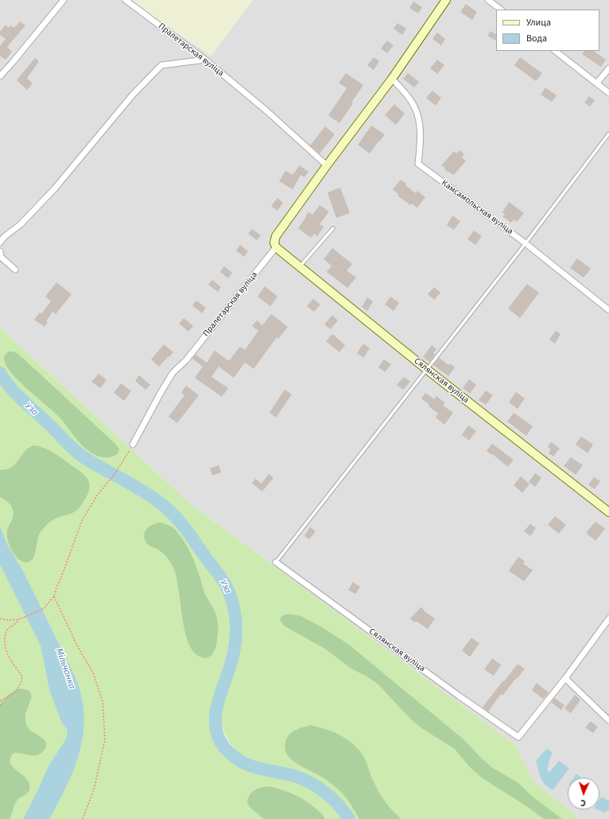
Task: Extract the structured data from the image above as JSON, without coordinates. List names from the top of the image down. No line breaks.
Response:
{"streets":{"street":["Пралетарская вуліца","Камсамольская вуліца","Сялянская вуліца"]},"crossings":[["Пралетарская вуліца","Камсамольская вуліца"],["Пралетарская вуліца","Сялянская вуліца"]],"water":["Уза","Мільчанка"],"legend":["Улица","Вода"],"north":"bottom"}
